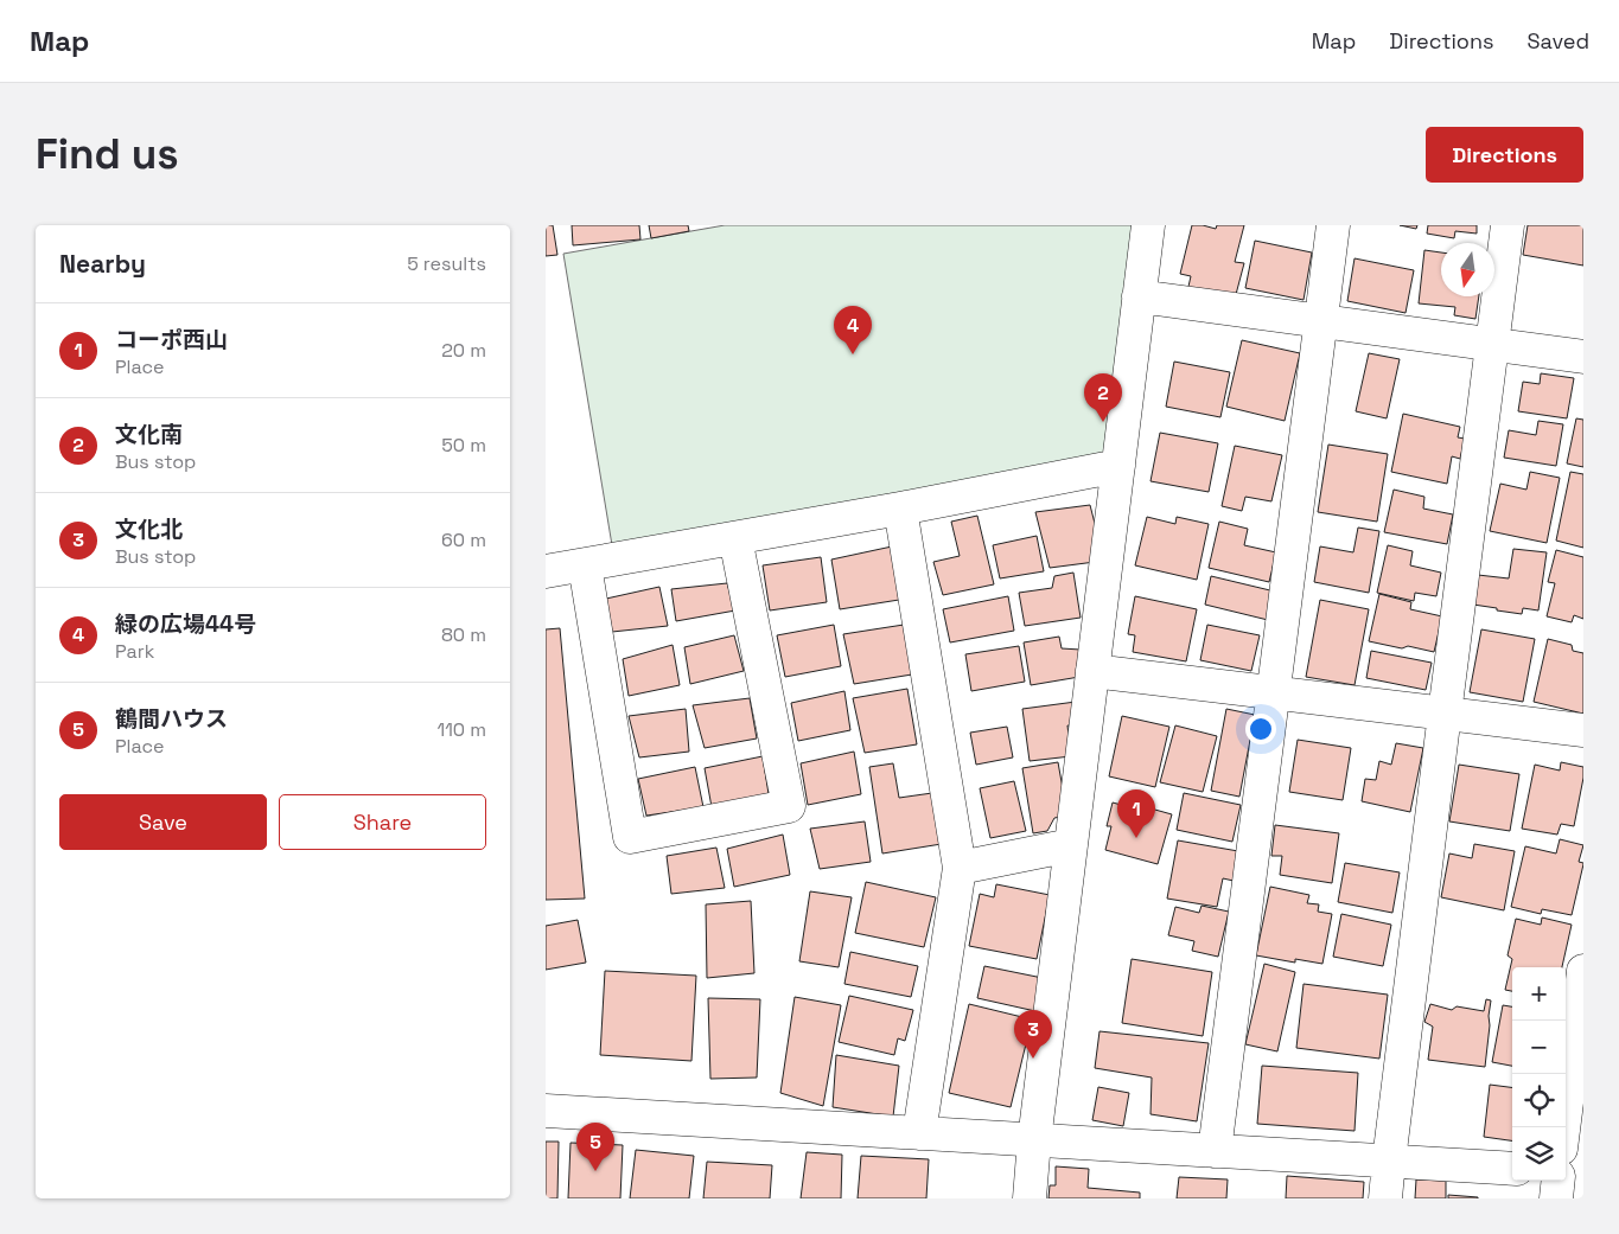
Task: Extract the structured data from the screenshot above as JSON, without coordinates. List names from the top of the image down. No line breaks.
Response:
{"north":"bottom","page":{"header":"Map","nav":["Map","Directions","Saved"],"buttons":["Directions",["Save","Share"]],"title":"Find us","heading":["Nearby","5 results"],"list":[{"mark":"1","name":"コーポ西山","note":"Place","value":"20 m"},{"mark":"2","name":"文化南","note":"Bus stop","value":"50 m"},{"mark":"3","name":"文化北","note":"Bus stop","value":"60 m"},{"mark":"4","name":"緑の広場44号","note":"Park","value":"80 m"},{"mark":"5","name":"鶴間ハウス","note":"Place","value":"110 m"}],"pins":["4","2","1","3","5"],"map_buttons":["+","−"]}}
